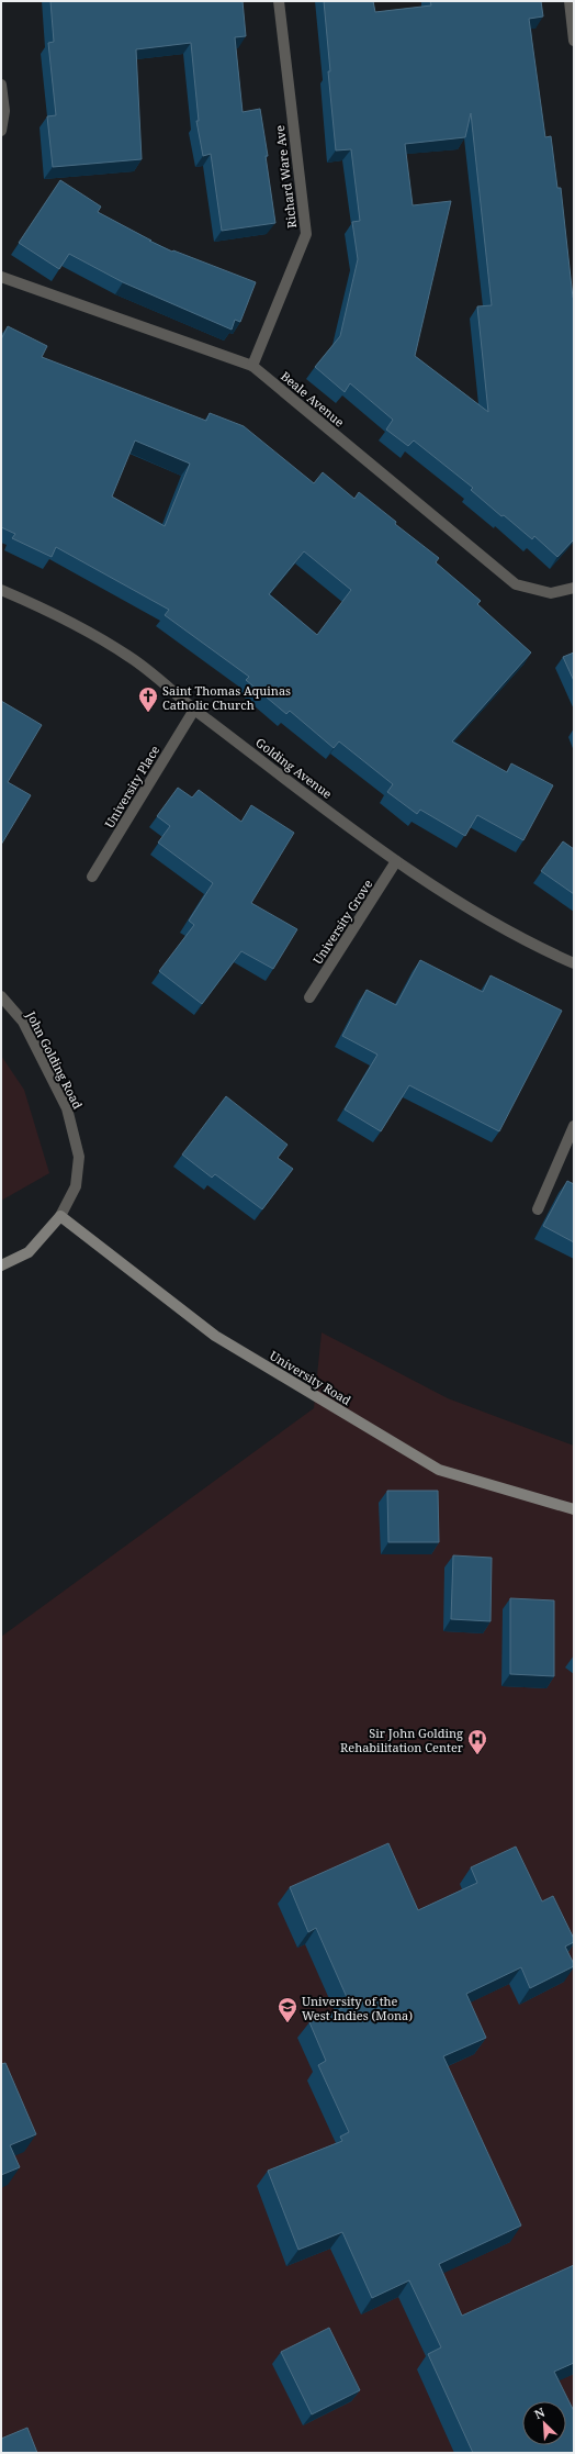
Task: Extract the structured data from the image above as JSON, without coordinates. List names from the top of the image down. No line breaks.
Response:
{"streets":{"street":["Richard Ware Ave","Beale Avenue","Golding Avenue","University Place","University Grove","John Golding Road","University Road"]},"crossings":[["Richard Ware Ave","Beale Avenue"],["Golding Avenue","University Place"],["Golding Avenue","University Grove"],["John Golding Road","University Road"]],"places":{"church":["Saint Thomas Aquinas Catholic Church"],"hospital":["Sir John Golding Rehabilitation Center"],"school or university":["University of the West Indies (Mona)"]},"north":"top left"}
